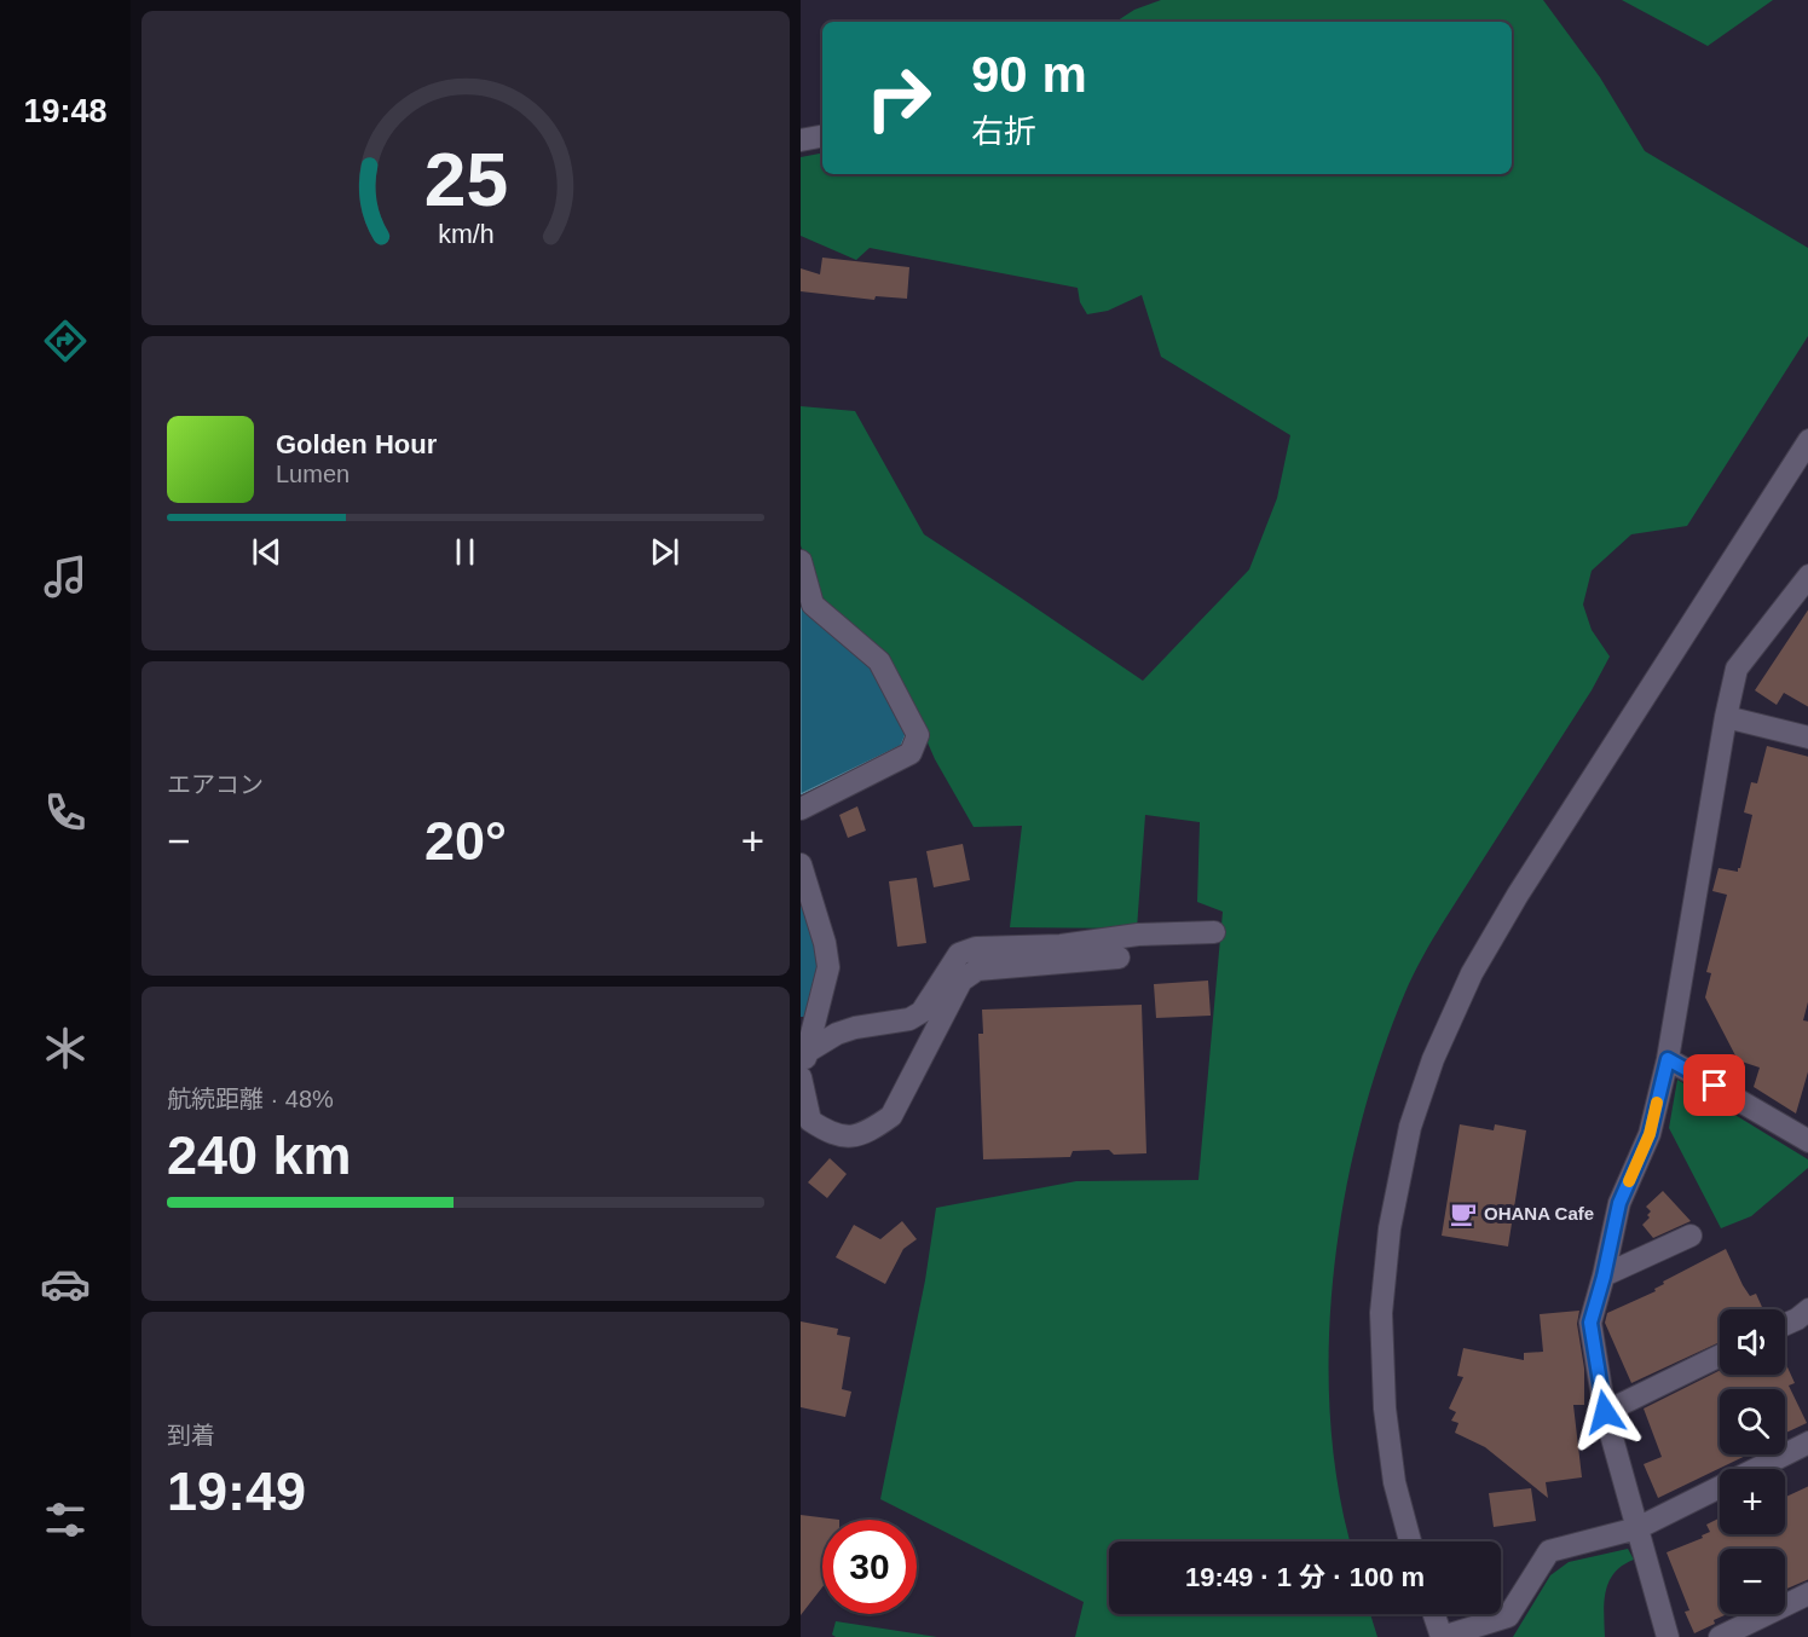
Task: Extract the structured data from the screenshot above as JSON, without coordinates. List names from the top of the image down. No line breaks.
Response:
{"places":{"cafe":["OHANA Cafe"]},"page":{"tabs":"19:48","turn":["90 m","右折"],"song":["Golden Hour","Lumen"],"tile":["エアコン",["航続距離 · 48%","240 km"],["到着","19:49"]],"heat":["−","20°","+"],"map_buttons":["+","−"],"limit":"30","trip":"19:49 · 1 分 · 100 m","gauge":["25","km/h"]}}
